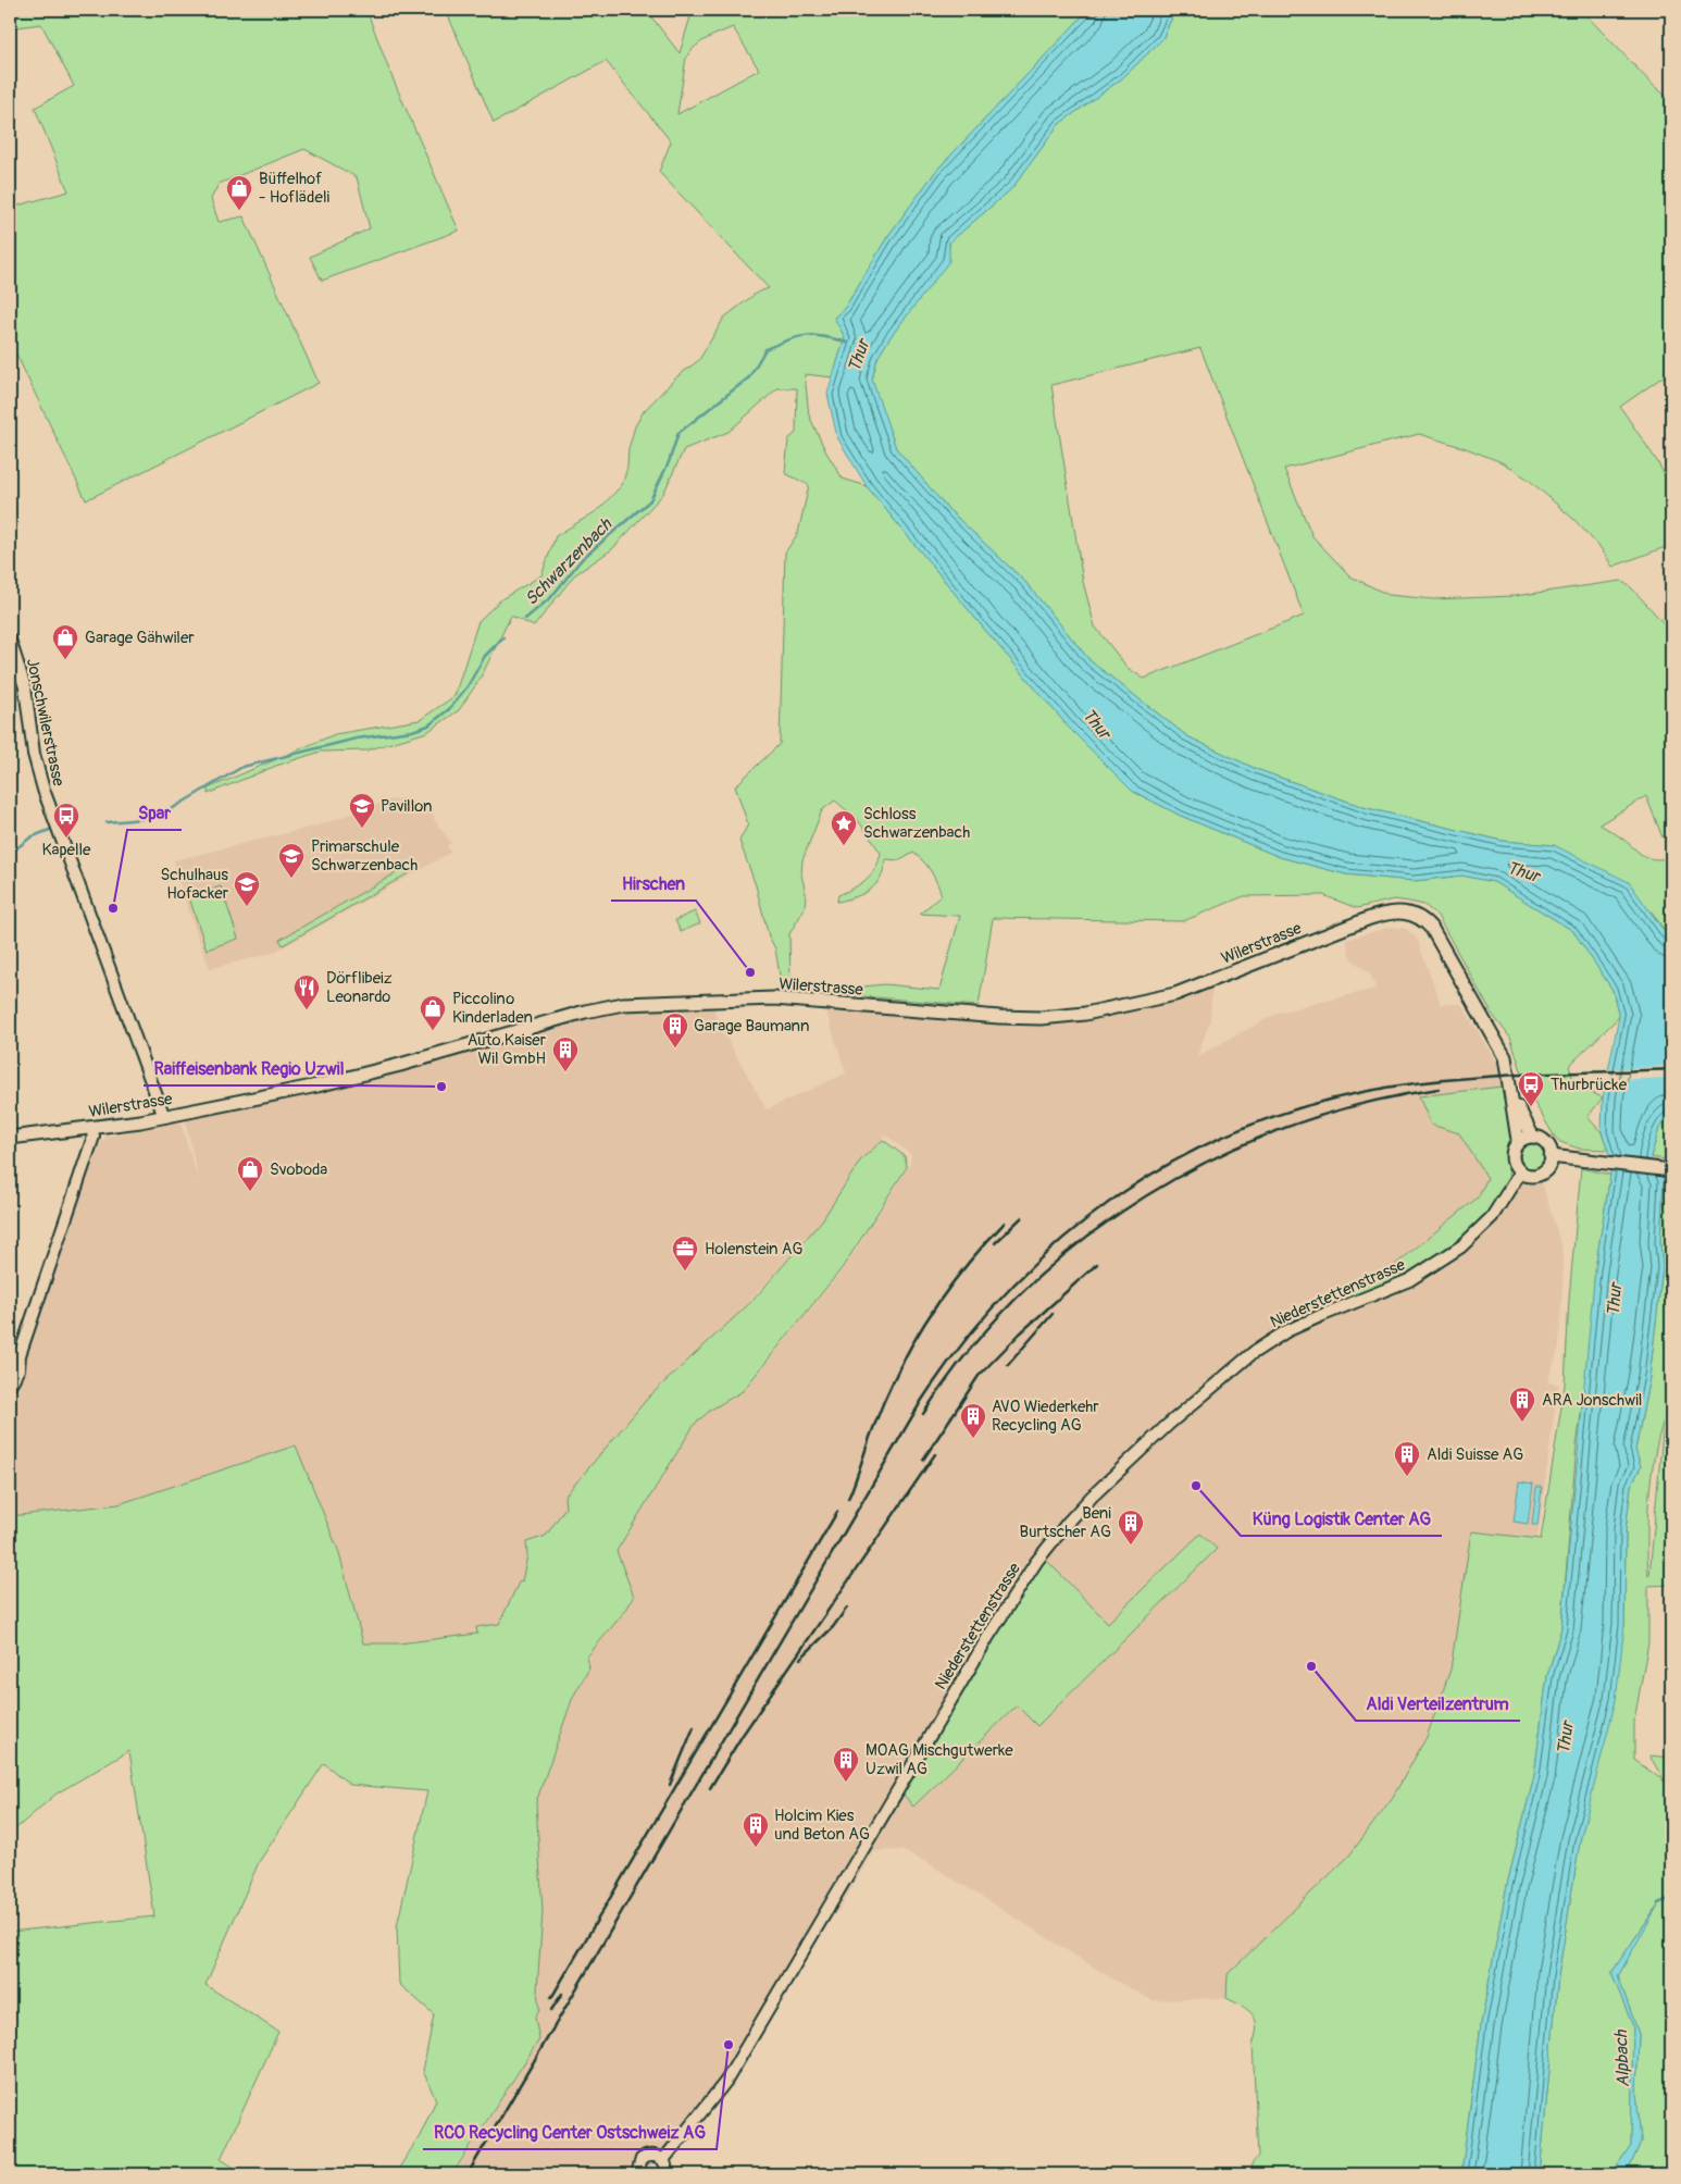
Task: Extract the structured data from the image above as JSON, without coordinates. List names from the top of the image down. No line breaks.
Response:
{"streets":{"main road":["Wilerstrasse"],"street":["Jonschwilerstrasse","Niederstettenstrasse"]},"crossings":[["Jonschwilerstrasse","Wilerstrasse"],["Wilerstrasse","Niederstettenstrasse"]],"water":["Thur","Schwarzenbach","Alpbach"],"places":{"shop":["Büffelhof - Hoflädeli","Garage Gähwiler","Piccolino Kinderladen","Svoboda"],"school or university":["Pavillon","Primarschule Schwarzenbach","Schulhaus Hofacker"],"bus stop":["Kapelle","Thurbrücke"],"place":["Schloss Schwarzenbach"],"other":["Spar","Hirschen","Raiffeisenbank Regio Uzwil","Küng Logistik Center AG","Aldi Verteilzentrum","RCO Recycling Center Ostschweiz AG"],"restaurant":["Dörflibeiz Leonardo"],"building":["Garage Baumann","Auto Kaiser Wil GmbH","ARA Jonschwil","AVO Wiederkehr Recycling AG","Aldi Suisse AG","Beni Burtscher AG","MOAG Mischgutwerke Uzwil AG","Holcim Kies und Beton AG"],"office":["Holenstein AG"]}}
